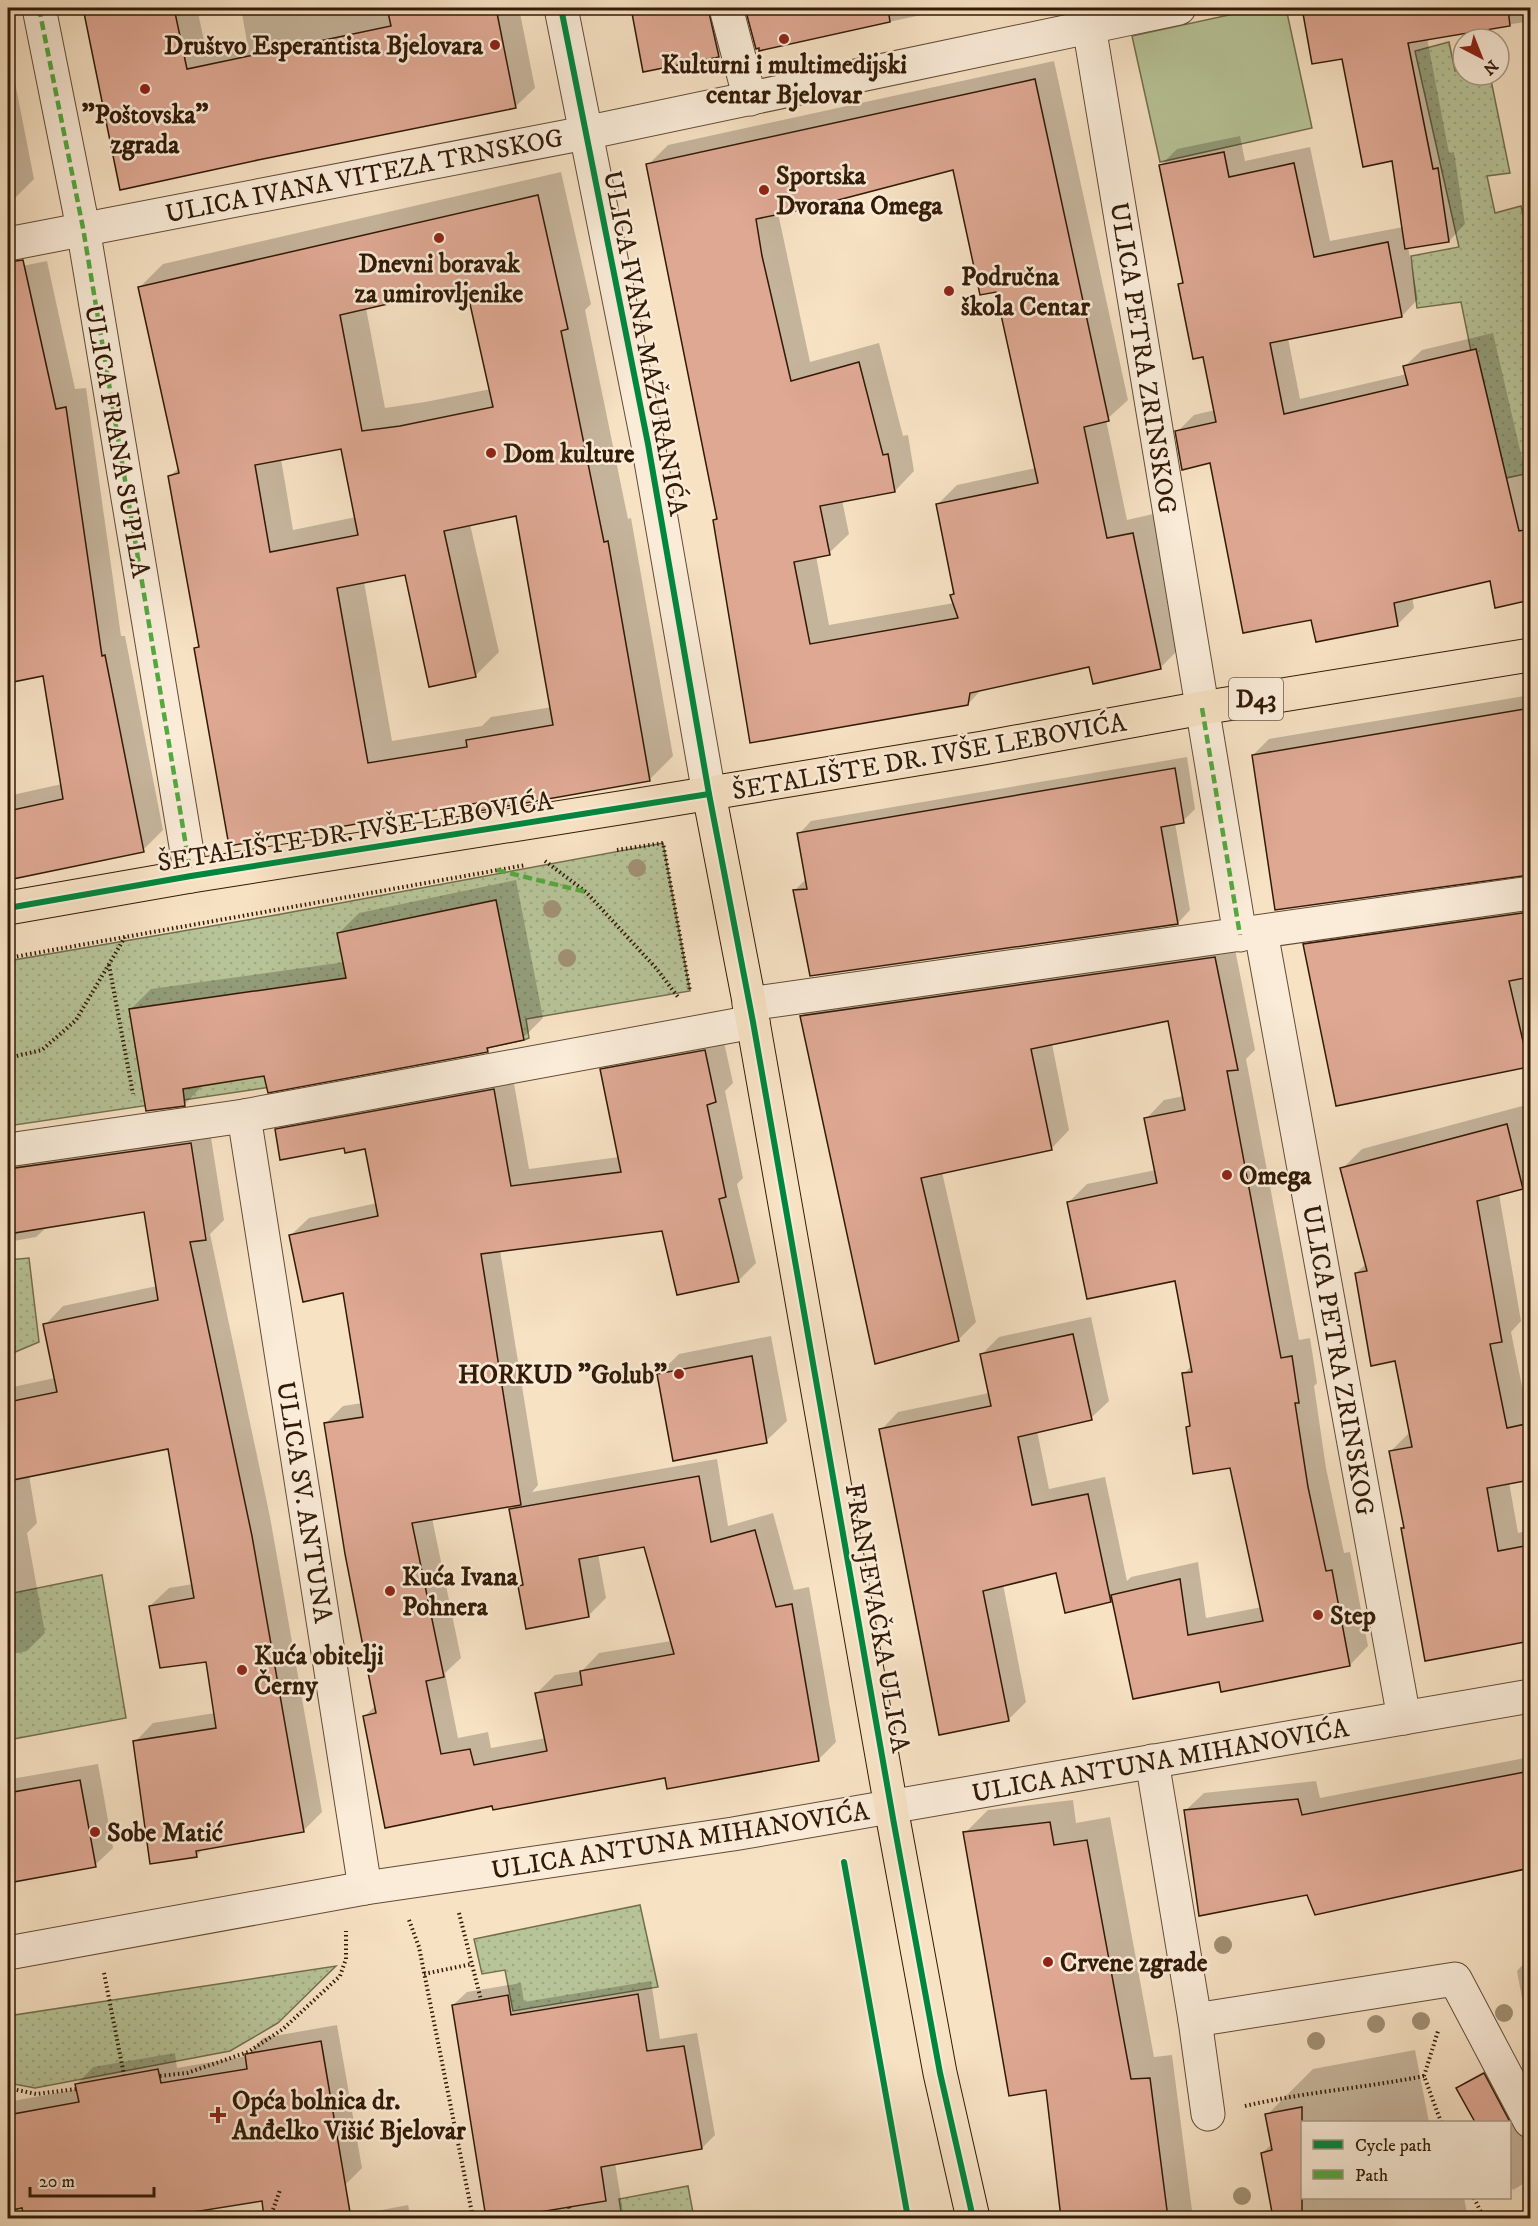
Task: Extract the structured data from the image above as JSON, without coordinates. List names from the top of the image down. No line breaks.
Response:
{"streets":{"main road":["D43","ŠETALIŠTE DR. IVŠE LEBOVIĆA","FRANJEVAČKA ULICA"],"street":["ULICA IVANA VITEZA TRNSKOG","ULICA IVANA MAŽURANIĆA","ULICA PETRA ZRINSKOG","ULICA FRANA SUPILA","ULICA SV. ANTUNA","ULICA ANTUNA MIHANOVIĆA"]},"crossings":[["ULICA IVANA VITEZA TRNSKOG","ULICA IVANA MAŽURANIĆA"],["ULICA IVANA VITEZA TRNSKOG","ULICA PETRA ZRINSKOG"],["ULICA IVANA VITEZA TRNSKOG","ULICA FRANA SUPILA"],["ULICA IVANA MAŽURANIĆA","ŠETALIŠTE DR. IVŠE LEBOVIĆA"],["ULICA IVANA MAŽURANIĆA","FRANJEVAČKA ULICA"],["ULICA PETRA ZRINSKOG","ŠETALIŠTE DR. IVŠE LEBOVIĆA"],["ULICA PETRA ZRINSKOG","ULICA ANTUNA MIHANOVIĆA"],["ULICA FRANA SUPILA","ŠETALIŠTE DR. IVŠE LEBOVIĆA"],["ŠETALIŠTE DR. IVŠE LEBOVIĆA","FRANJEVAČKA ULICA"],["ULICA SV. ANTUNA","ULICA ANTUNA MIHANOVIĆA"],["FRANJEVAČKA ULICA","ULICA ANTUNA MIHANOVIĆA"]],"places":{"other":["Kulturni i multimedijski centar Bjelovar","Društvo Esperantista Bjelovara","\"Poštovska\" zgrada","Sportska Dvorana Omega","Dnevni boravak za umirovljenike","Područna škola Centar","Dom kulture","Omega","HORKUD \"Golub\"","Kuća Ivana Pohnera","Step","Kuća obitelji Černy","Sobe Matić","Crvene zgrade"],"health":["Opća bolnica dr. Anđelko Višić Bjelovar"]},"legend":["Cycle path","Path"],"scale_bar":"20 m","north":"bottom right"}
